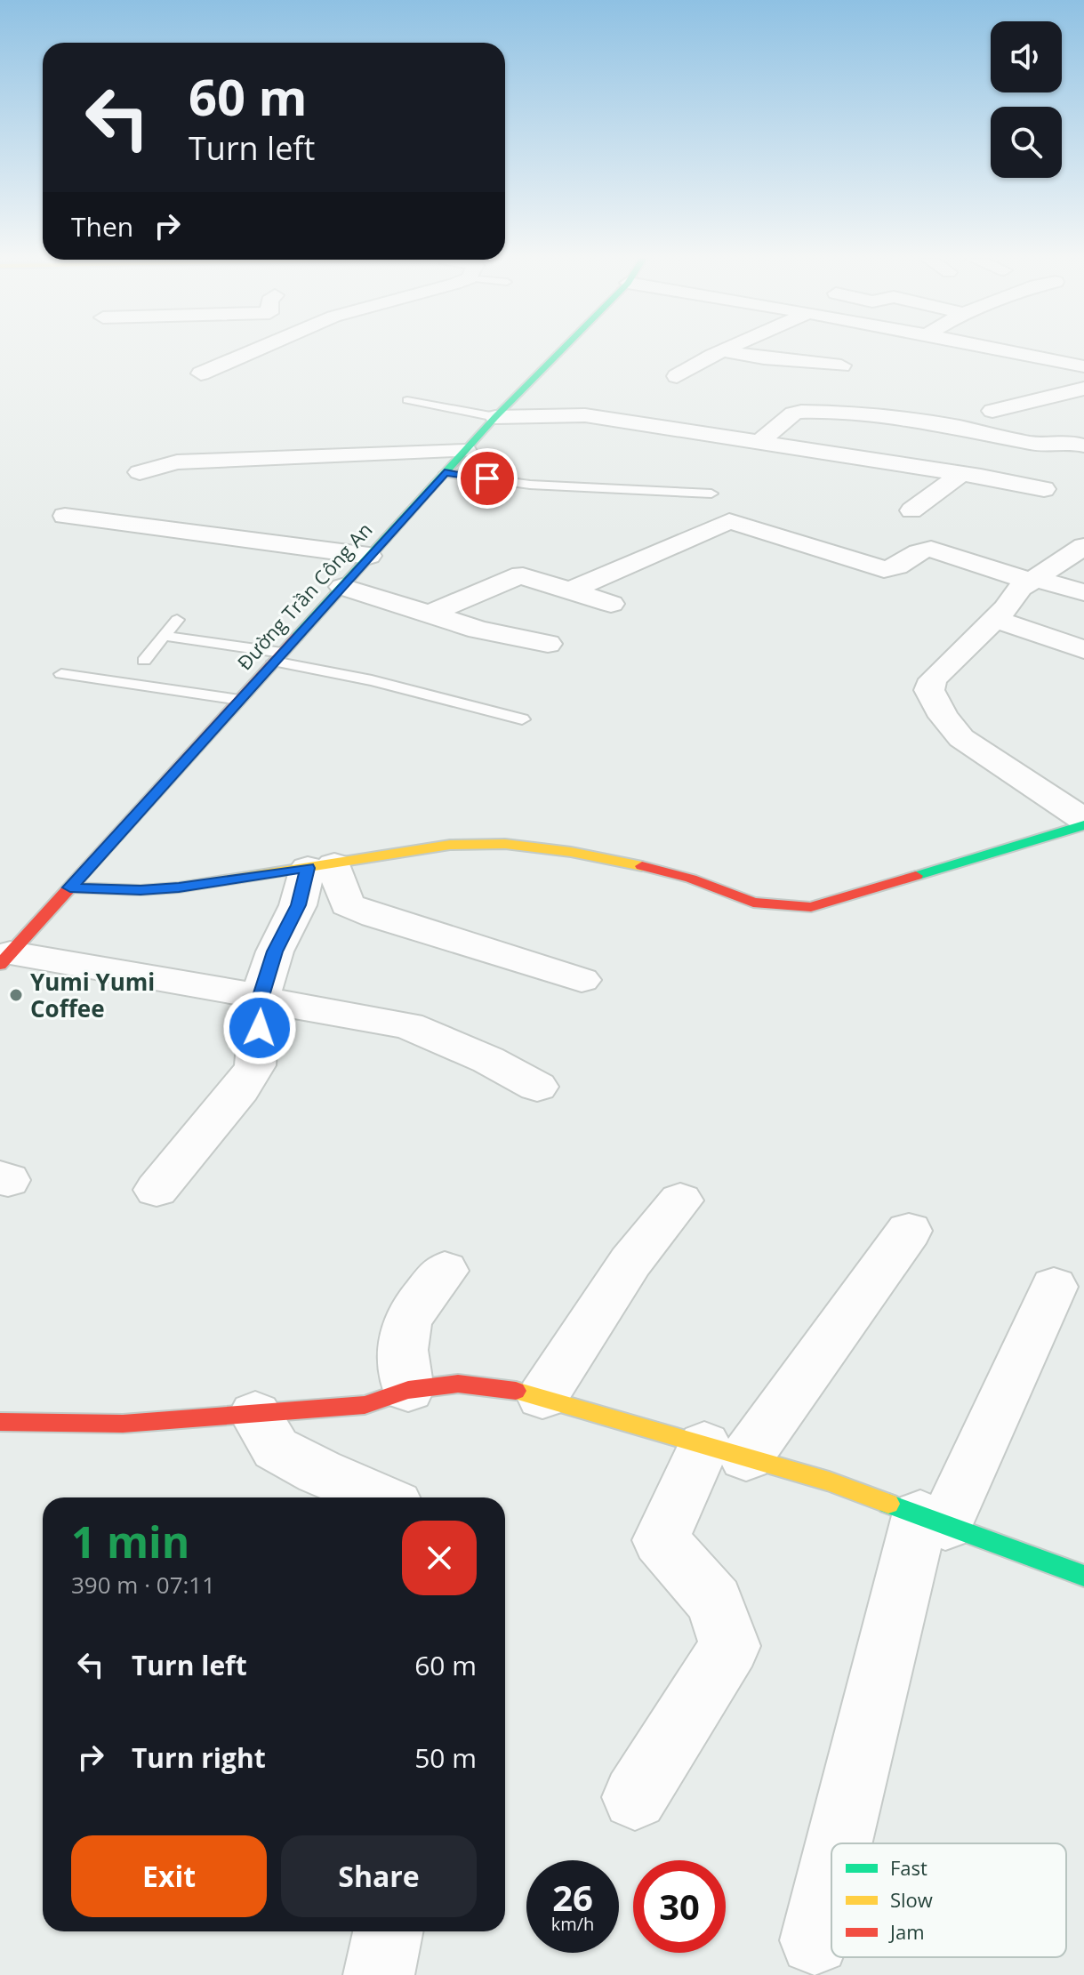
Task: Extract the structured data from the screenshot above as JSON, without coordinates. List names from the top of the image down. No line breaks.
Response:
{"streets":{"main road":["Đường Trần Công An"]},"places":["Yumi Yumi Coffee"],"legend":["Fast","Slow","Jam"],"page":{"turn":["60 m","Turn left"],"then":"Then","heading":["1 min","390 m · 07:11"],"list":[{"name":"Turn left","value":"60 m"},{"name":"Turn right","value":"50 m"}],"buttons":["Exit","Share"],"speed":"26 km/h","limit":"30"}}
